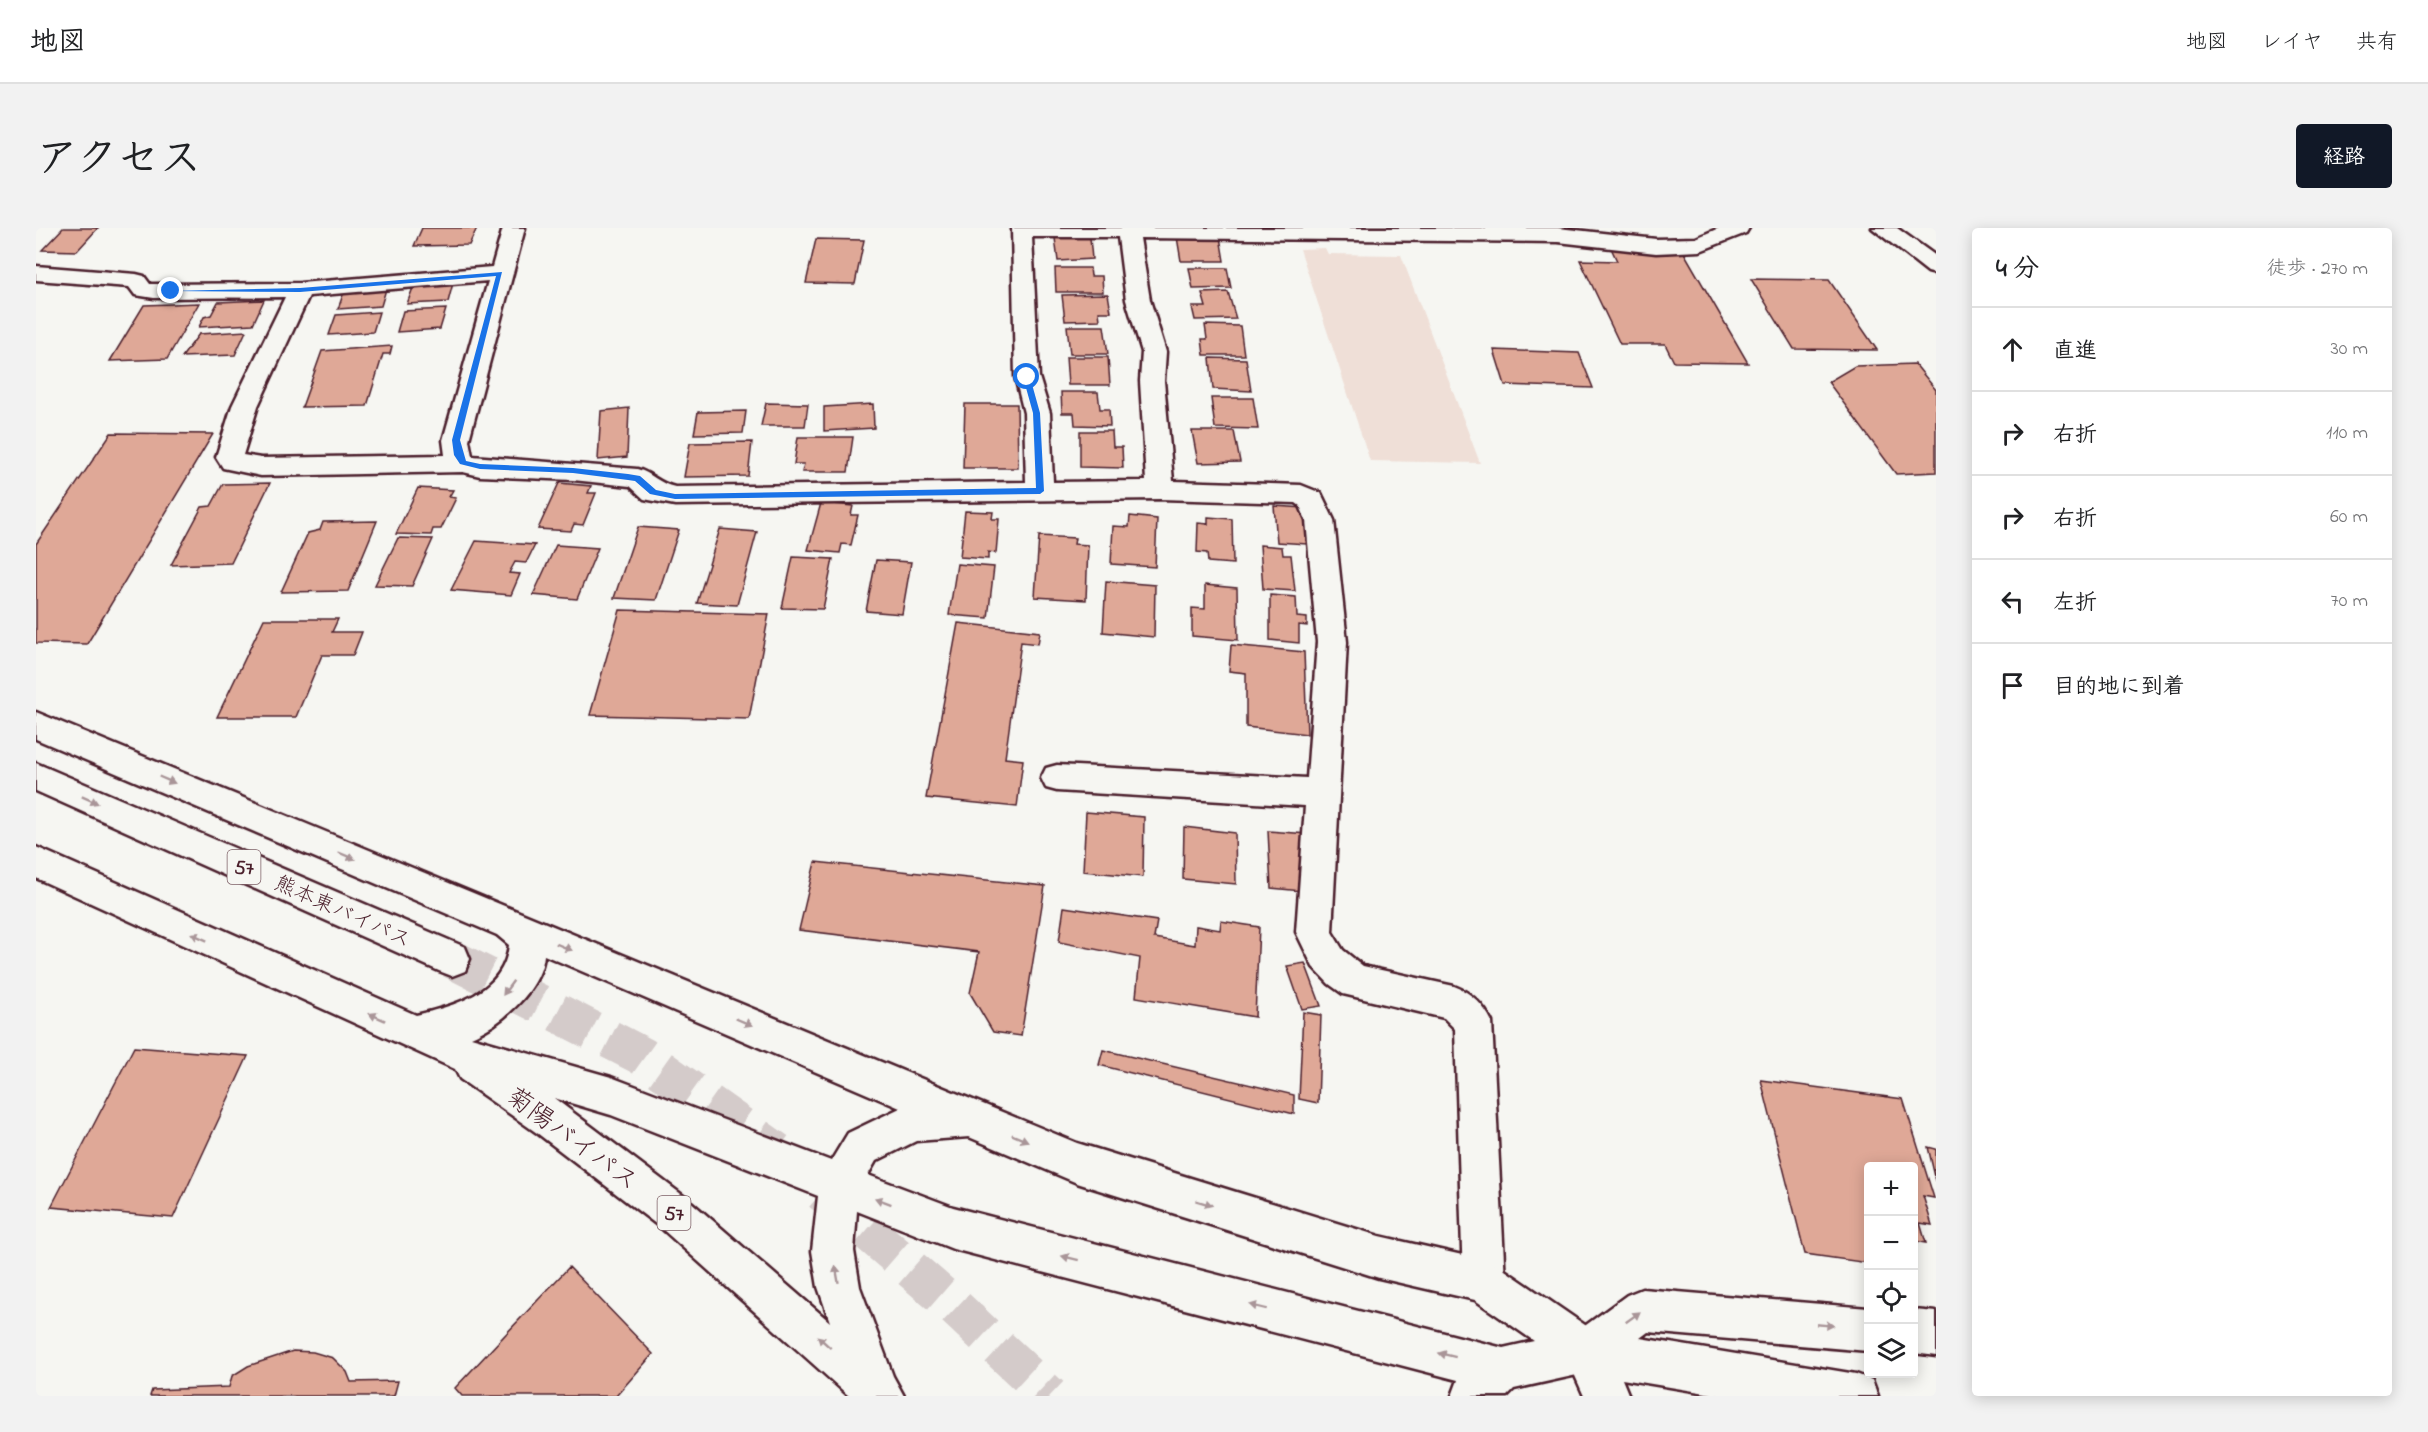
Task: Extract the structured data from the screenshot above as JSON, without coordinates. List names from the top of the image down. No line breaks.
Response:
{"streets":{"main road":["57","熊本東バイパス","菊陽バイパス"]},"crossings":[["57","菊陽バイパス"]],"page":{"header":"地図","nav":["地図","レイヤ","共有"],"title":"アクセス","buttons":"経路","heading":["4 分","徒歩 · 270 m"],"list":[["直進","30 m"],["右折","110 m"],["右折","60 m"],["左折","70 m"],"目的地に到着"],"map_buttons":["+","−"]}}
